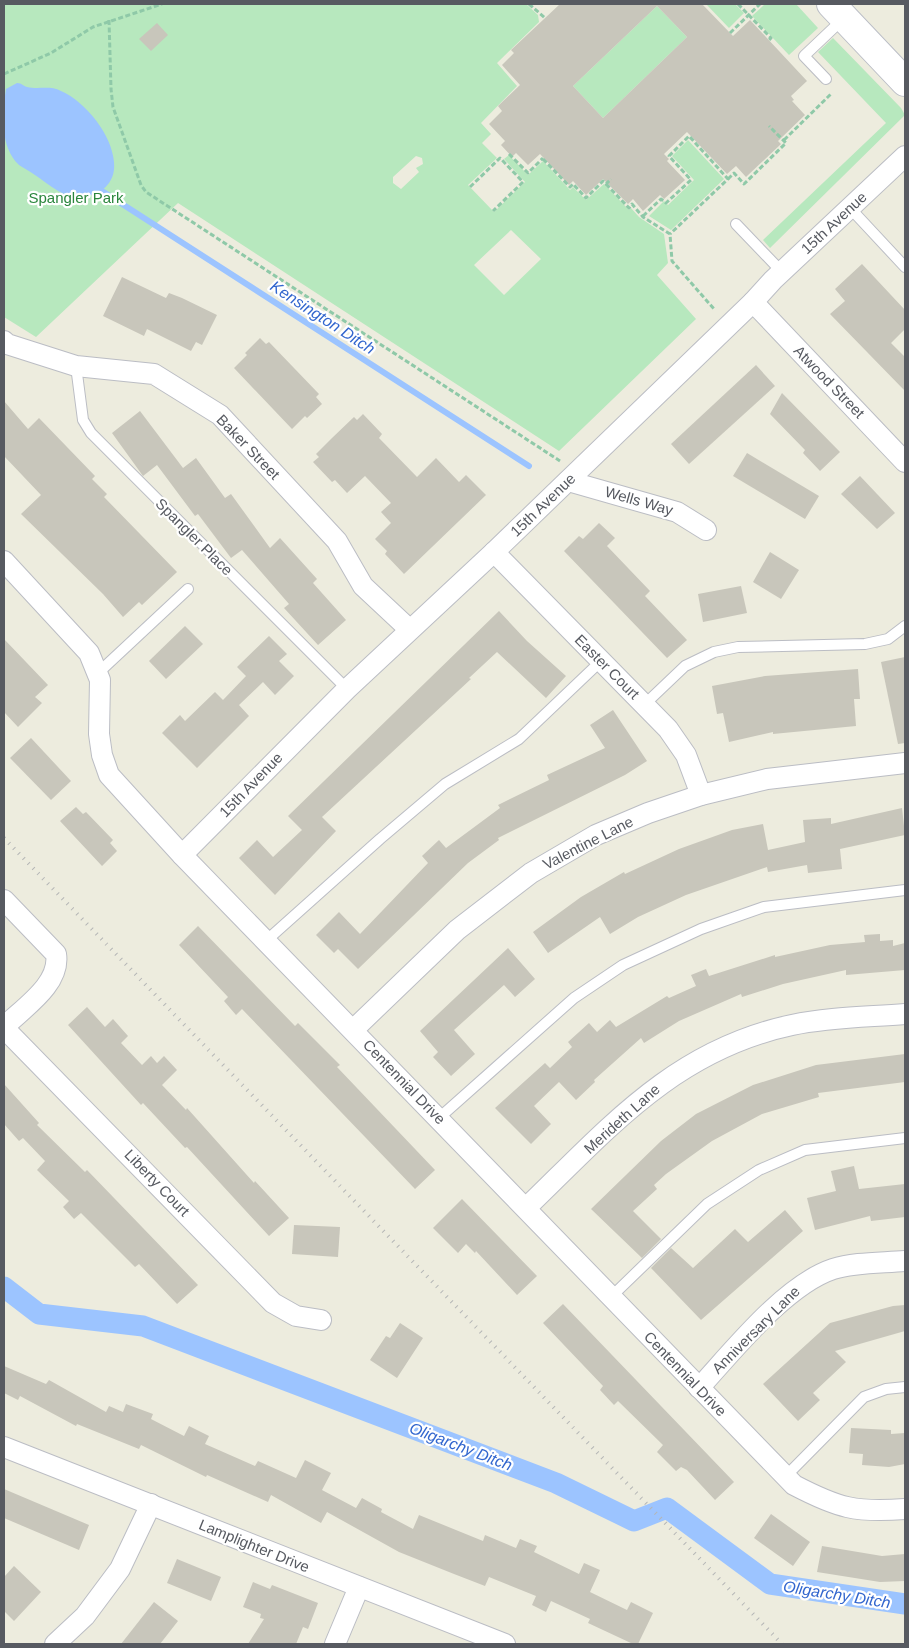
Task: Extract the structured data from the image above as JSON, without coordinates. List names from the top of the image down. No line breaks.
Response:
{"streets":{"street":["15th Avenue","Atwood Street","Baker Street","Wells Way","Easter Court","Valentine Lane","Centennial Drive","Merideth Lane","Liberty Court","Anniversary Lane","Lamplighter Drive"],"lane":["Spangler Place"]},"crossings":[["15th Avenue","Atwood Street"],["15th Avenue","Baker Street"],["15th Avenue","Wells Way"],["15th Avenue","Spangler Place"],["15th Avenue","Easter Court"],["15th Avenue","Centennial Drive"],["Baker Street","Spangler Place"],["Easter Court","Valentine Lane"],["Valentine Lane","Centennial Drive"],["Centennial Drive","Merideth Lane"],["Centennial Drive","Anniversary Lane"]],"water":["Kensington Ditch","Oligarchy Ditch"],"parks":["Spangler Park"]}
